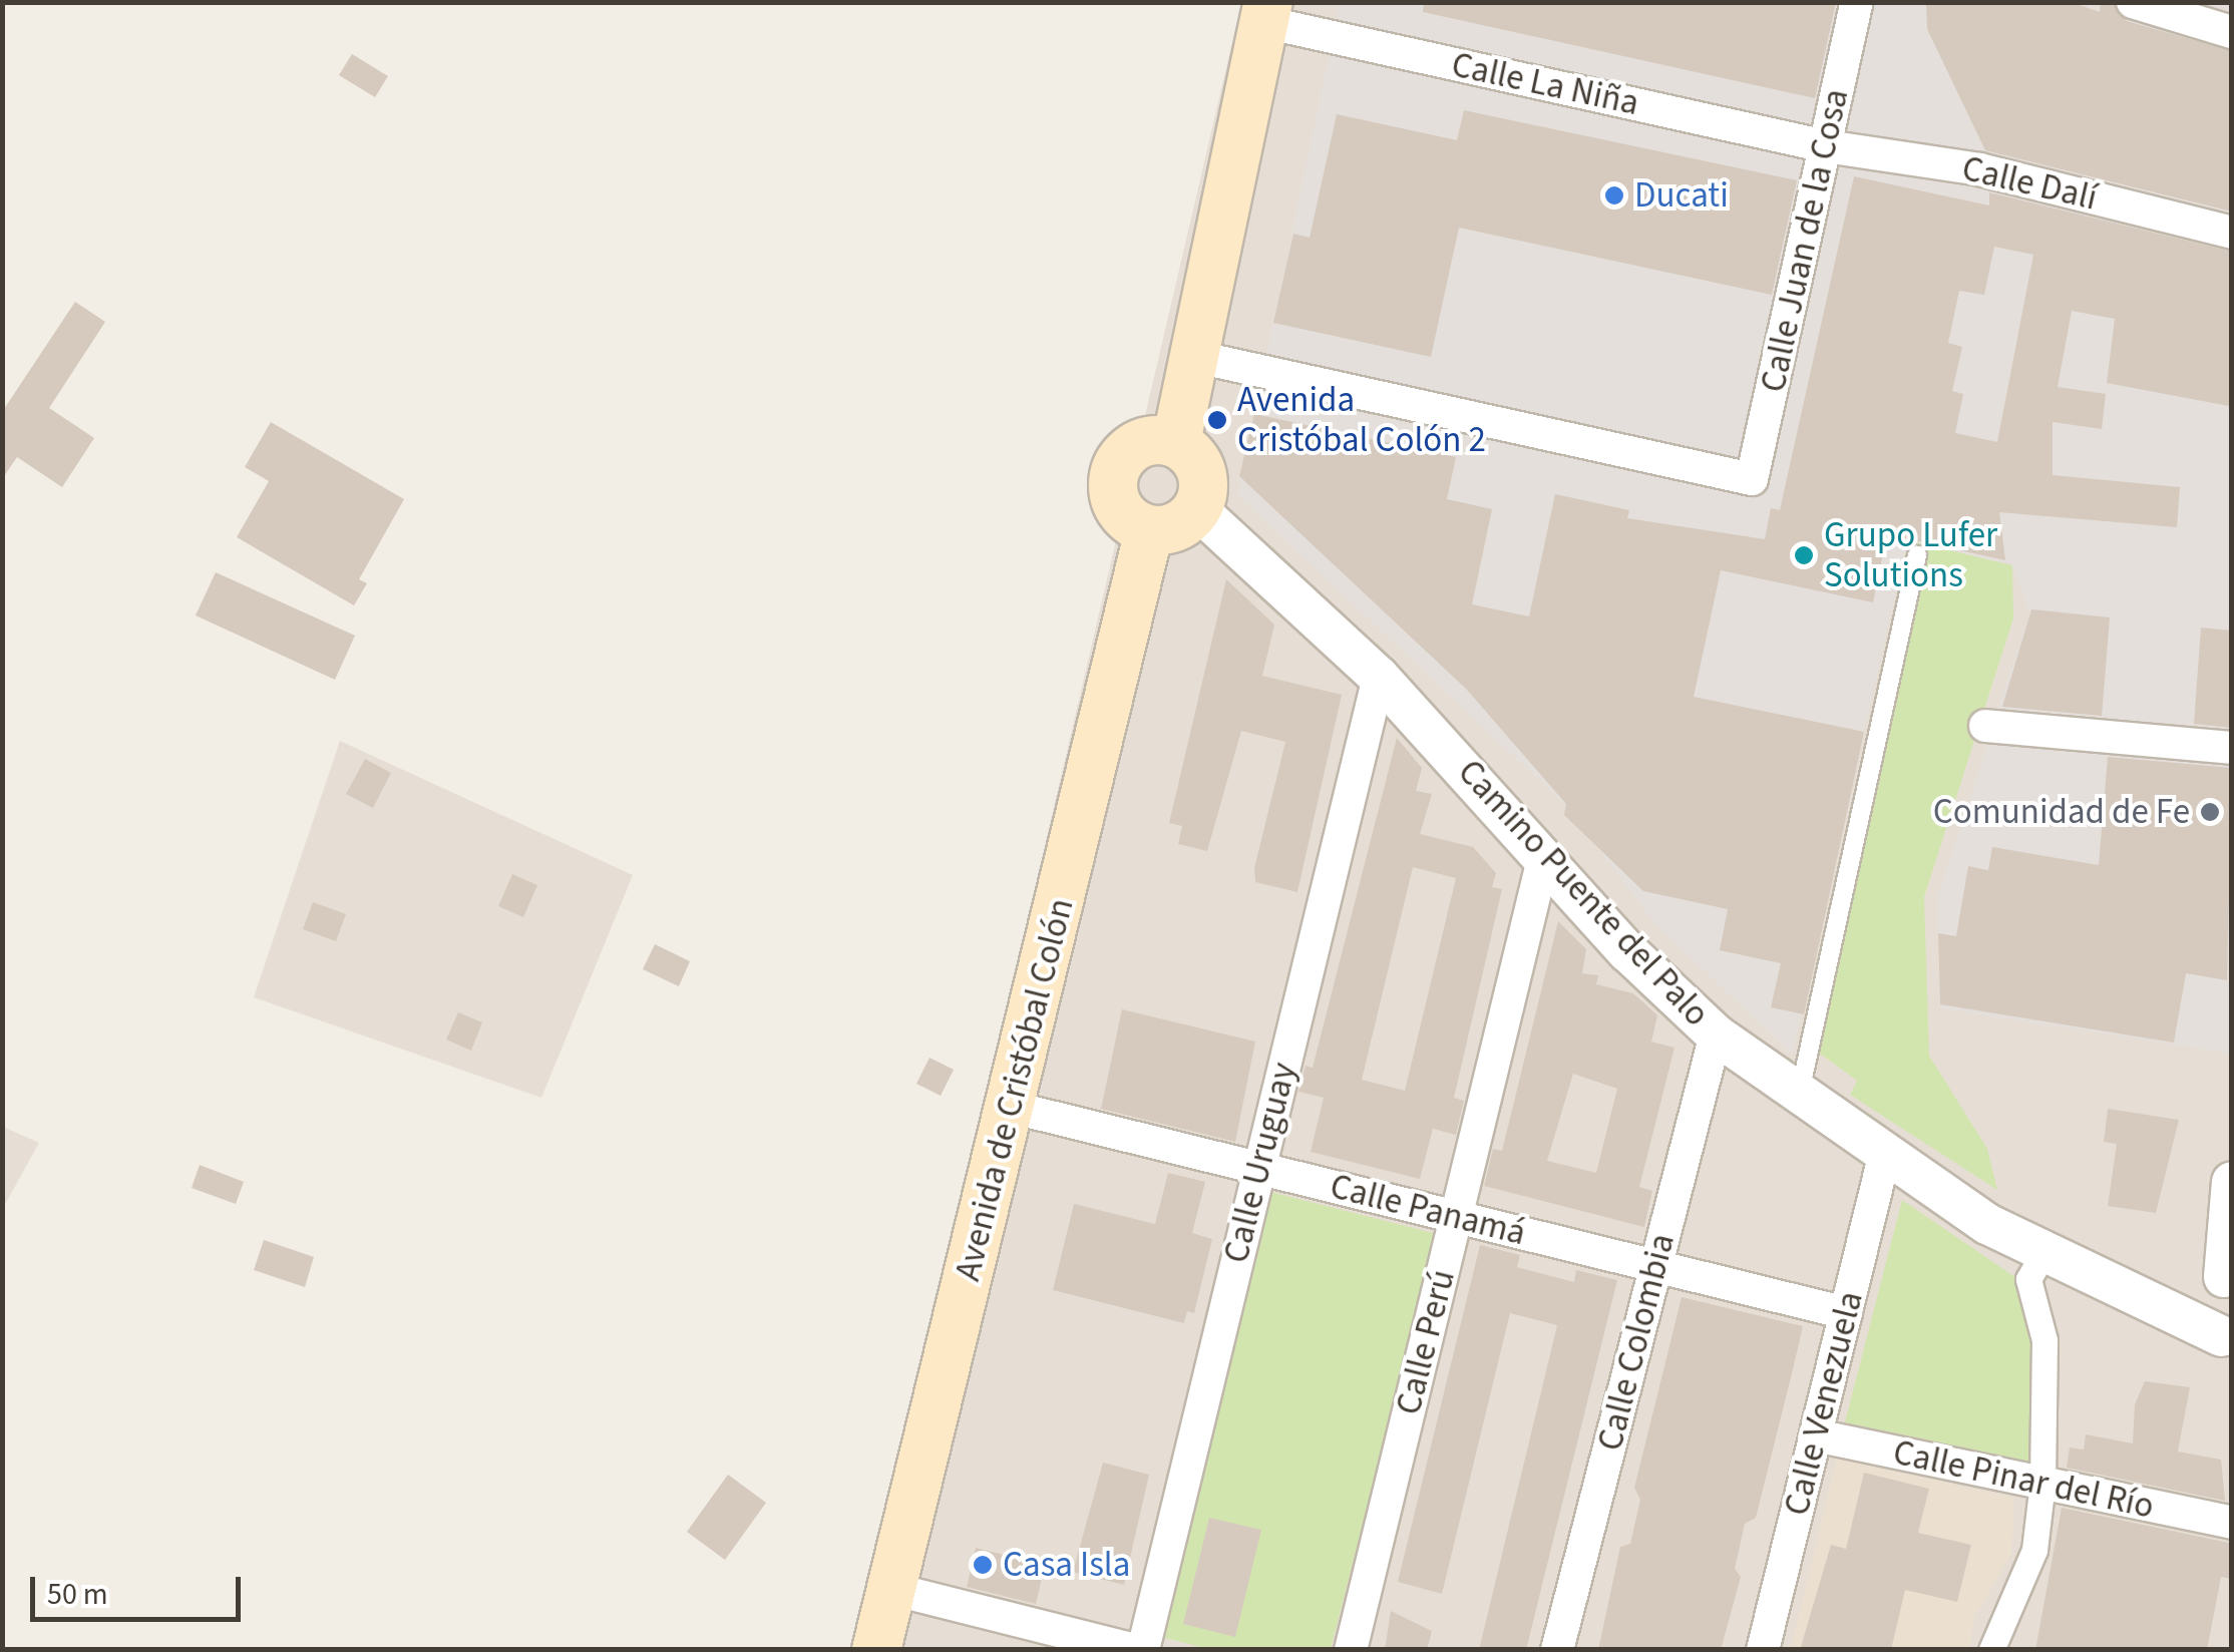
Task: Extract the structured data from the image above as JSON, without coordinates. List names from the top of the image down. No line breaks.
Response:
{"streets":{"main road":["Avenida de Cristóbal Colón"],"street":["Calle La Niña","Calle Dalí","Calle Juan de la Cosa","Camino Puente del Palo","Calle Uruguay","Calle Panamá","Calle Perú","Calle Colombia","Calle Venezuela","Calle Pinar del Río"]},"crossings":[["Calle La Niña","Calle Dalí"],["Calle La Niña","Calle Juan de la Cosa"],["Calle Dalí","Calle Juan de la Cosa"],["Camino Puente del Palo","Avenida de Cristóbal Colón"],["Camino Puente del Palo","Calle Uruguay"],["Camino Puente del Palo","Calle Perú"],["Camino Puente del Palo","Calle Colombia"],["Camino Puente del Palo","Calle Venezuela"],["Avenida de Cristóbal Colón","Calle Panamá"],["Calle Uruguay","Calle Panamá"],["Calle Panamá","Calle Perú"],["Calle Panamá","Calle Colombia"],["Calle Panamá","Calle Venezuela"],["Calle Venezuela","Calle Pinar del Río"]],"places":["Ducati","Avenida Cristóbal Colón 2","Grupo Lufer Solutions","Comunidad de Fe","Casa Isla"],"scale_bar":"50 m"}
